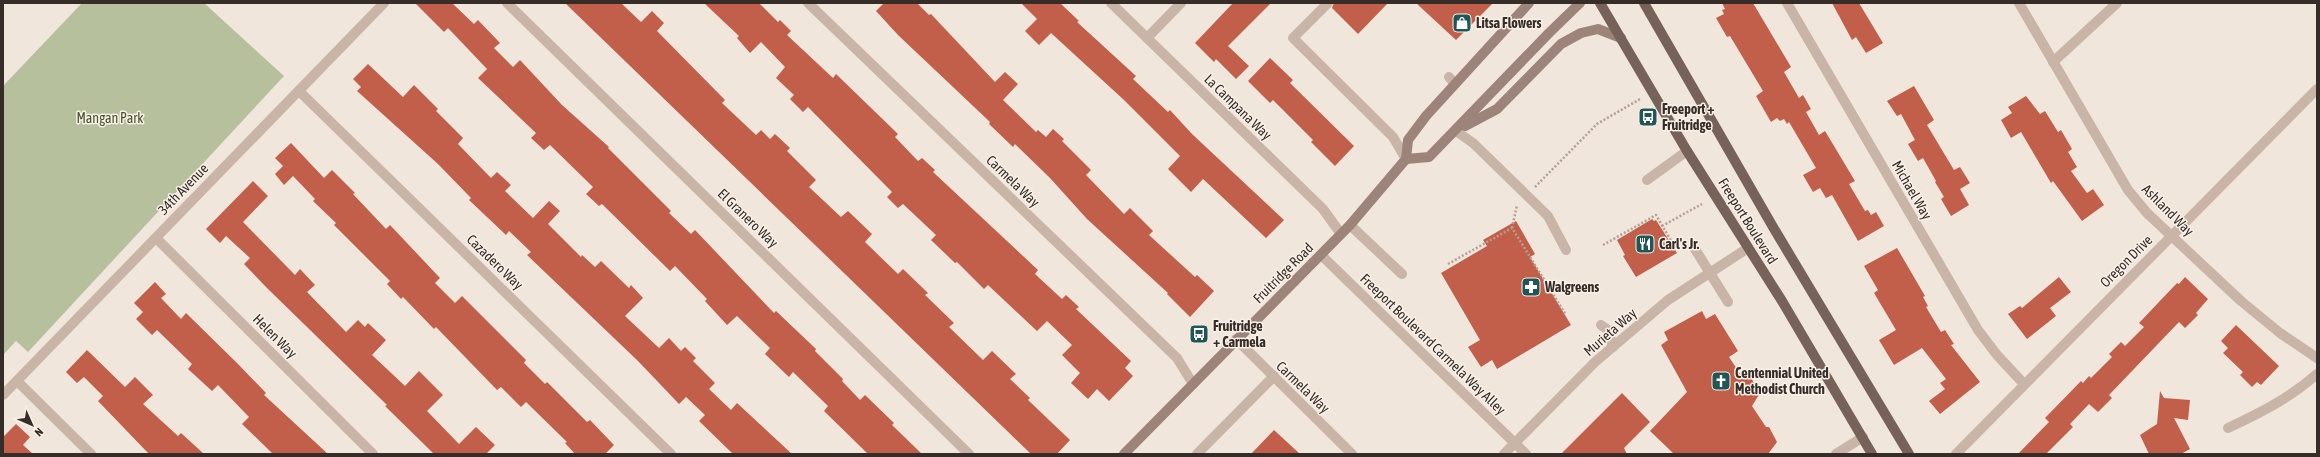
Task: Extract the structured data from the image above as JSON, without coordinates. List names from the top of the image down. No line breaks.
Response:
{"streets":{"main road":["Freeport Boulevard","Fruitridge Road"],"street":["La Campana Way","Carmela Way","34th Avenue","Michael Way","Ashland Way","El Granero Way","Oregon Drive","Cazadero Way","Murieta Way","Helen Way","Freeport Boulevard Carmela Way Alley"]},"crossings":[["La Campana Way","Fruitridge Road"],["Carmela Way","Fruitridge Road"],["34th Avenue","Cazadero Way"],["34th Avenue","Helen Way"],["Michael Way","Oregon Drive"],["Ashland Way","Oregon Drive"],["Freeport Boulevard","Murieta Way"],["Fruitridge Road","Freeport Boulevard Carmela Way Alley"],["Murieta Way","Freeport Boulevard Carmela Way Alley"]],"parks":["Mangan Park"],"places":{"shop":["Litsa Flowers"],"bus stop":["Freeport + Fruitridge","Fruitridge + Carmela"],"restaurant":["Carl's Jr."],"pharmacy":["Walgreens"],"church":["Centennial United Methodist Church"]},"north":"bottom right"}
